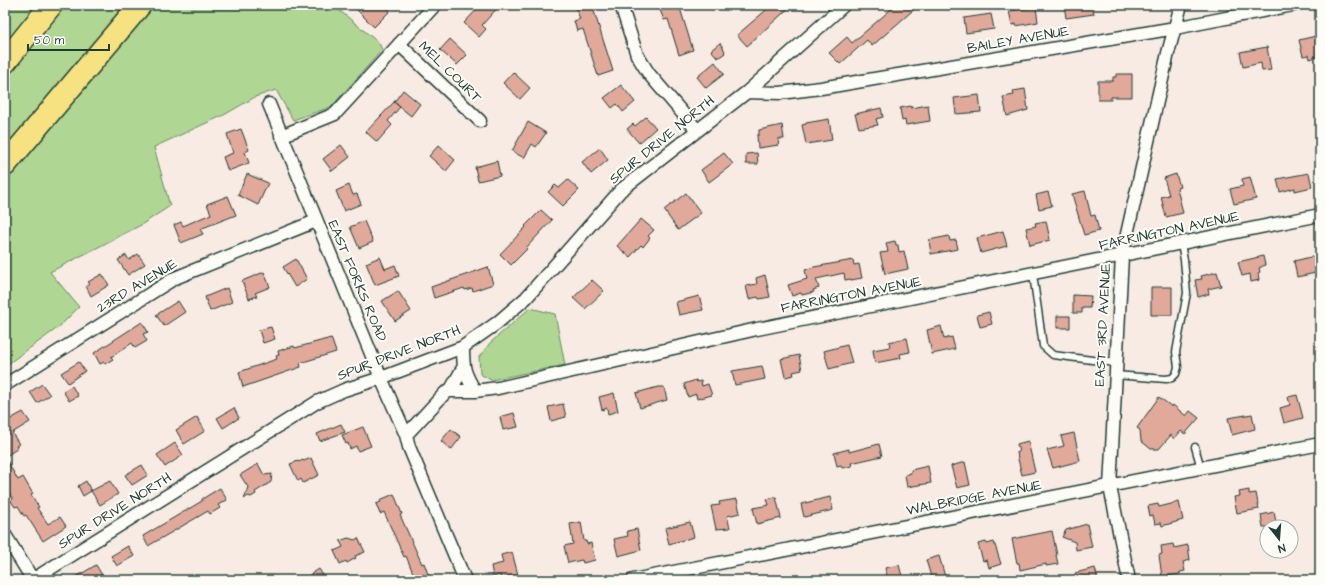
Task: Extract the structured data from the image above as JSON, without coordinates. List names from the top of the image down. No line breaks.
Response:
{"streets":{"street":["BAILEY AVENUE","MEL COURT","SPUR DRIVE NORTH","FARRINGTON AVENUE","EAST FORKS ROAD","23RD AVENUE","EAST 3RD AVENUE","WALBRIDGE AVENUE"]},"crossings":[["BAILEY AVENUE","SPUR DRIVE NORTH"],["BAILEY AVENUE","EAST 3RD AVENUE"],["SPUR DRIVE NORTH","EAST FORKS ROAD"],["FARRINGTON AVENUE","EAST 3RD AVENUE"],["EAST FORKS ROAD","23RD AVENUE"],["EAST 3RD AVENUE","WALBRIDGE AVENUE"]],"scale_bar":"50 m","north":"bottom"}
